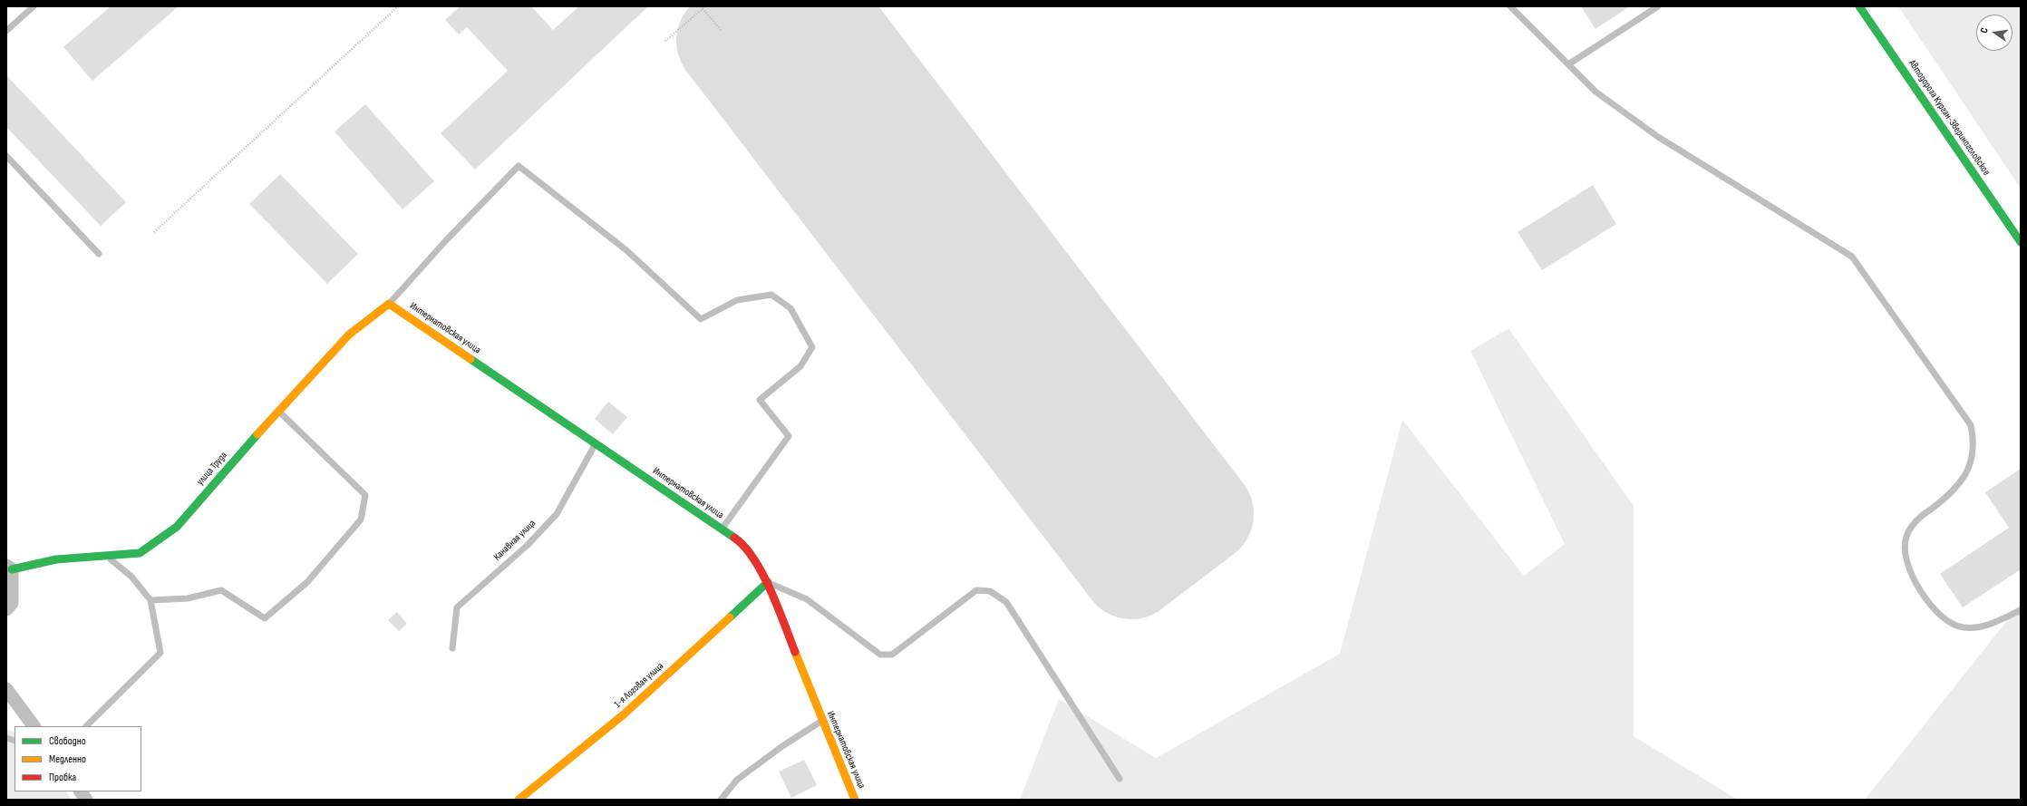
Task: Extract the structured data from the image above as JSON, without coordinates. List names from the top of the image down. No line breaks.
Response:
{"streets":{"street":["Автодорога Курган-Звериноголовское","Интернатовская улица","улица Труда","1-я Логовая улица"],"lane":["Канавная улица"]},"crossings":[["Интернатовская улица","улица Труда"],["Интернатовская улица","Канавная улица"],["Интернатовская улица","1-я Логовая улица"]],"legend":["Свободно","Медленно","Пробка"],"north":"left"}
